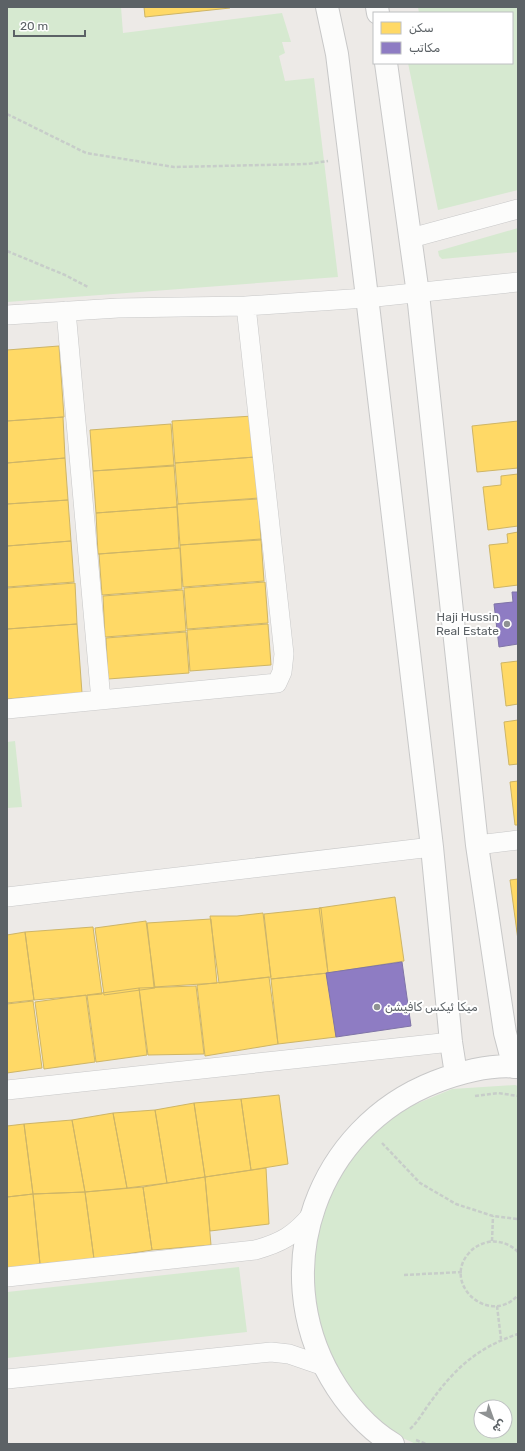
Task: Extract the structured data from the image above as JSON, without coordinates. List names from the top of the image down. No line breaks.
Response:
{"places":["Haji Hussin Real Estate","میکا ئیکس کافیشن"],"legend":["سكن","مكاتب"],"scale_bar":"20 m","north":"bottom right"}
